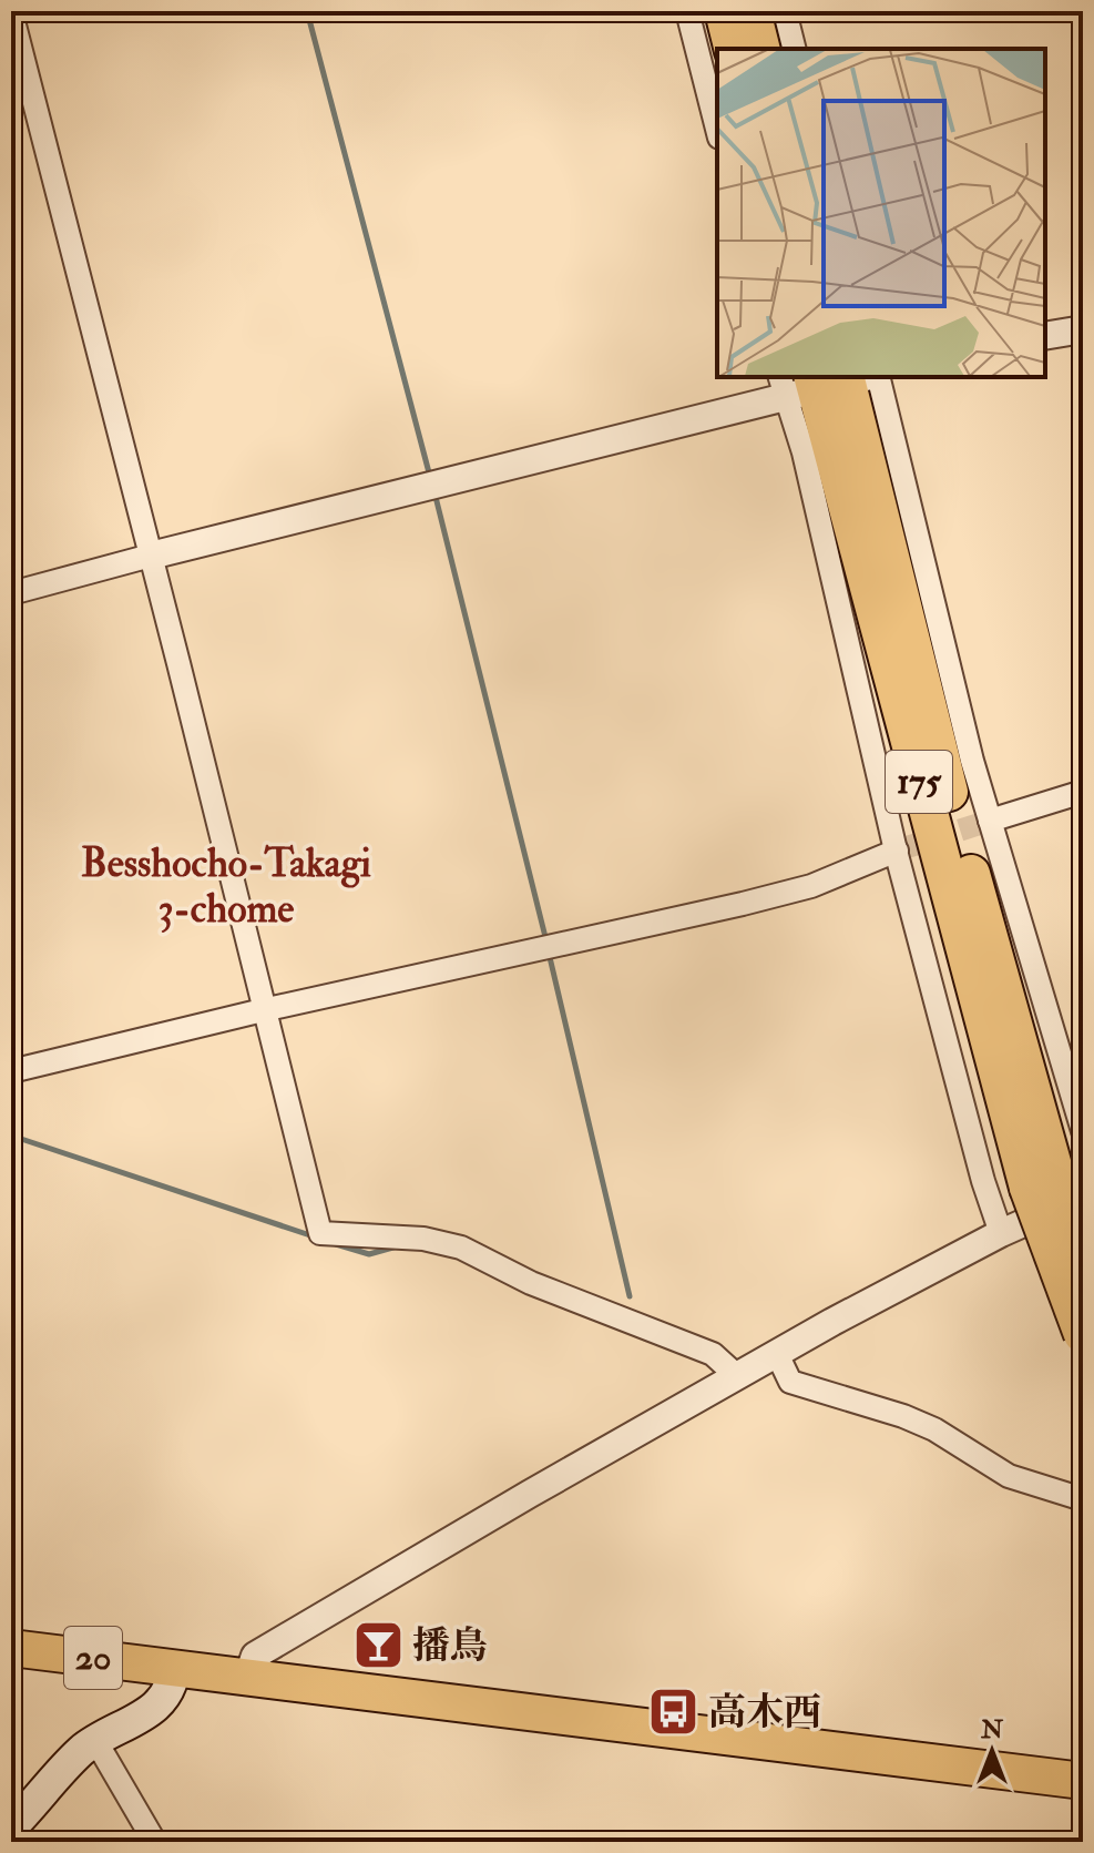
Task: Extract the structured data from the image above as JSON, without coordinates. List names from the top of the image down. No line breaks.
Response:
{"streets":{"highway":["175"],"main road":["20"]},"districts":["Besshocho-Takagi 3-chome"],"places":{"bar":["播鳥"],"bus stop":["高木西"]},"north":"top"}
